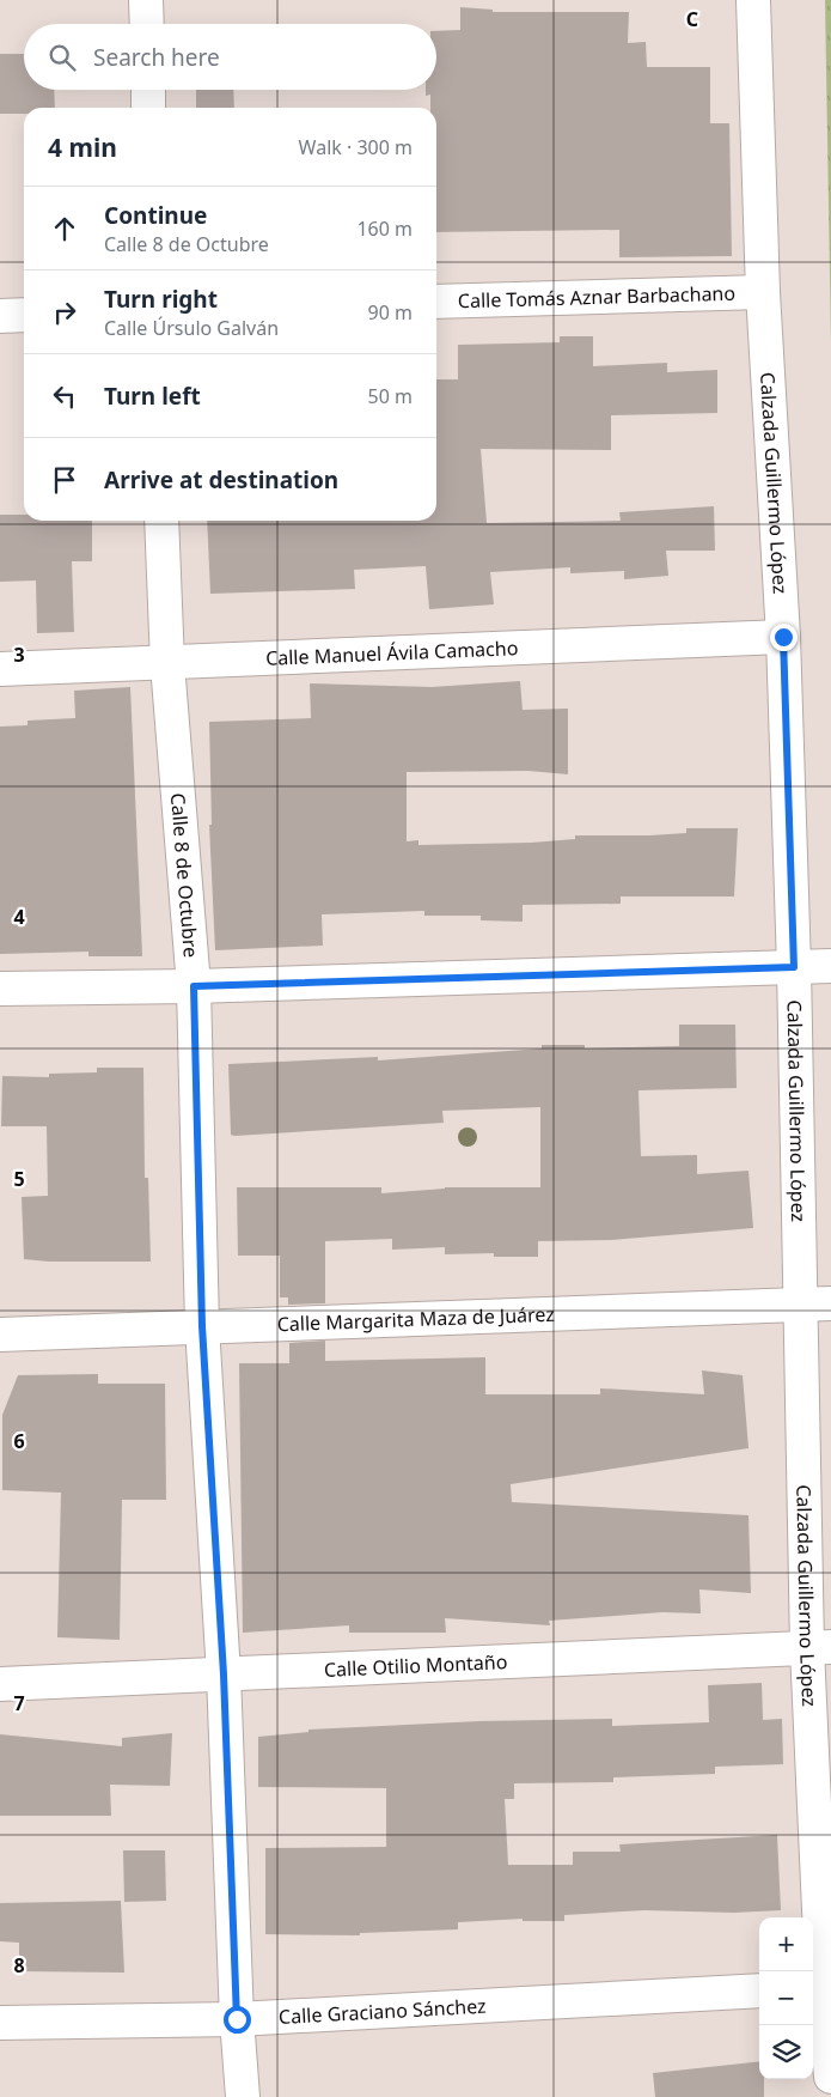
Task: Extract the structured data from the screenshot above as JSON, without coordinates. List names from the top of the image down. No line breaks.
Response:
{"streets":{"street":["Calle Tomás Aznar Barbachano","Calzada Guillermo López","Calle Manuel Ávila Camacho","Calle 8 de Octubre","Calle Margarita Maza de Juárez","Calle Otilio Montaño","Calle Graciano Sánchez"]},"crossings":[["Calle Tomás Aznar Barbachano","Calzada Guillermo López"],["Calzada Guillermo López","Calle Manuel Ávila Camacho"],["Calzada Guillermo López","Calle Margarita Maza de Juárez"],["Calzada Guillermo López","Calle Otilio Montaño"],["Calle Manuel Ávila Camacho","Calle 8 de Octubre"],["Calle 8 de Octubre","Calle Margarita Maza de Juárez"],["Calle 8 de Octubre","Calle Otilio Montaño"],["Calle 8 de Octubre","Calle Graciano Sánchez"]],"page":{"search":"Search here","heading":["4 min","Walk · 300 m"],"list":[["Continue","Calle 8 de Octubre","160 m"],["Turn right","Calle Úrsulo Galván","90 m"],["Turn left","50 m"],"Arrive at destination"],"map_buttons":["+","−"]},"grid":{"columns":["C"],"rows":["3","4","5","6","7","8"]}}
